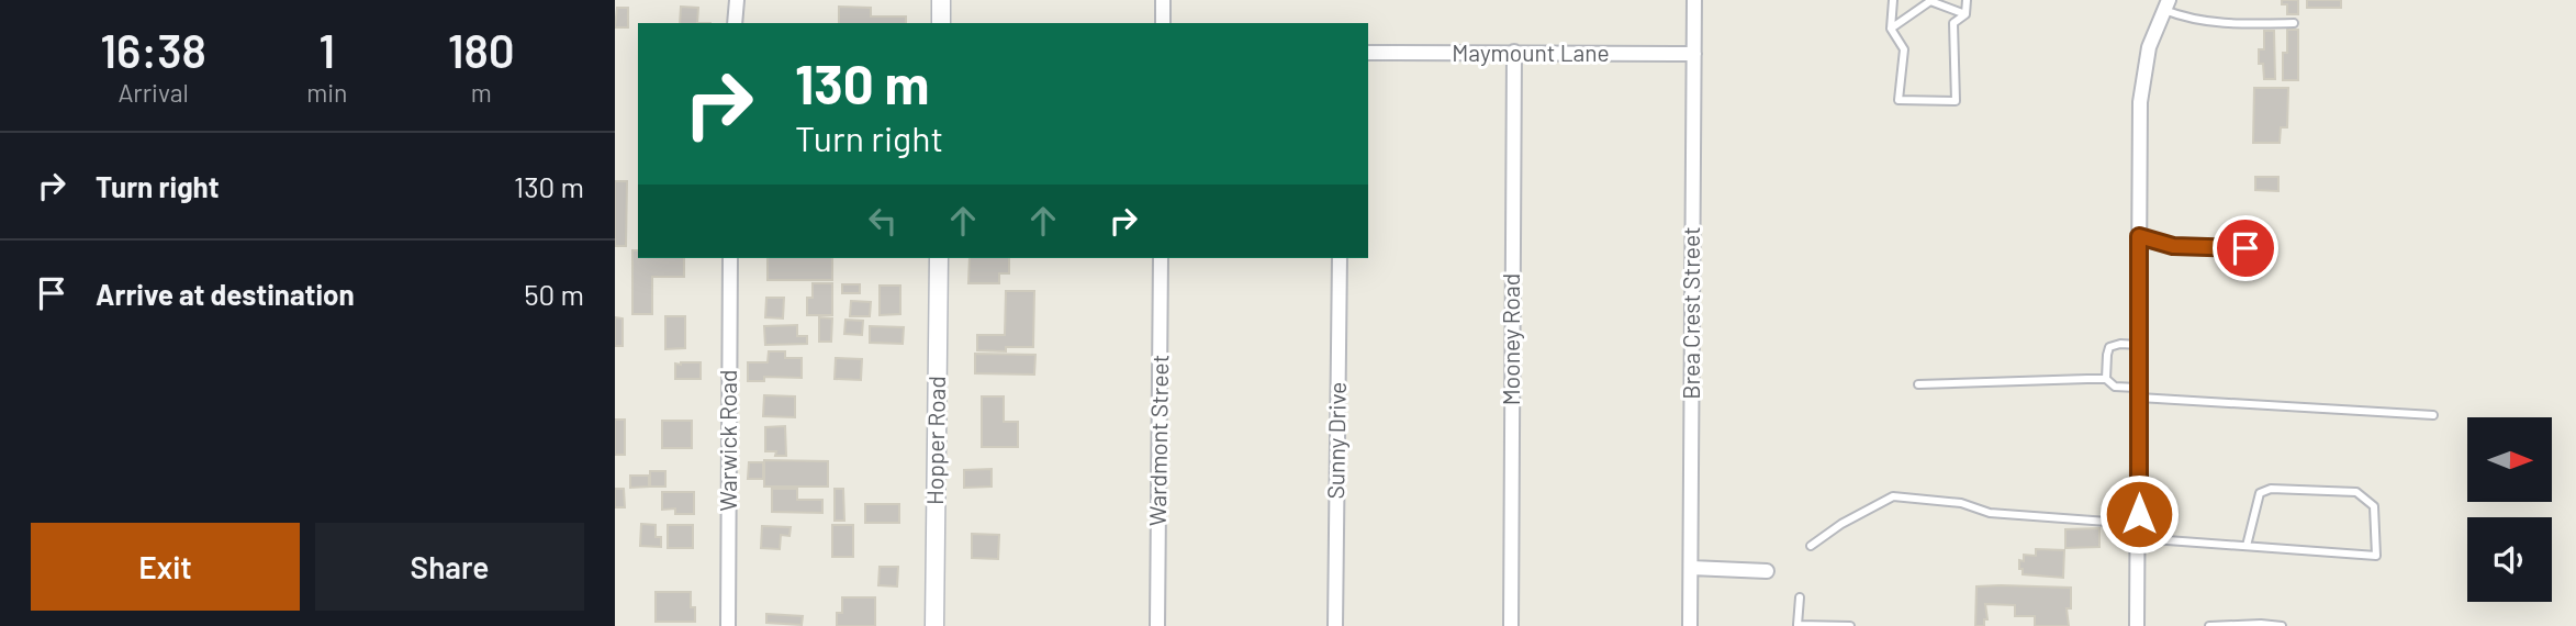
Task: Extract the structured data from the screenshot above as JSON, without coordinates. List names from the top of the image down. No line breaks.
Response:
{"streets":{"main road":["Hopper Road"],"street":["Maymount Lane","Brea Crest Street","Mooney Road","Warwick Road","Wardmont Street","Sunny Drive"]},"crossings":[["Maymount Lane","Brea Crest Street"],["Maymount Lane","Mooney Road"]],"north":"right","page":{"eta":["16:38","Arrival","1","min","180","m"],"turn":["130 m","Turn right"],"list":[{"name":"Turn right","value":"130 m"},{"name":"Arrive at destination","value":"50 m"}],"buttons":["Exit","Share"]}}
